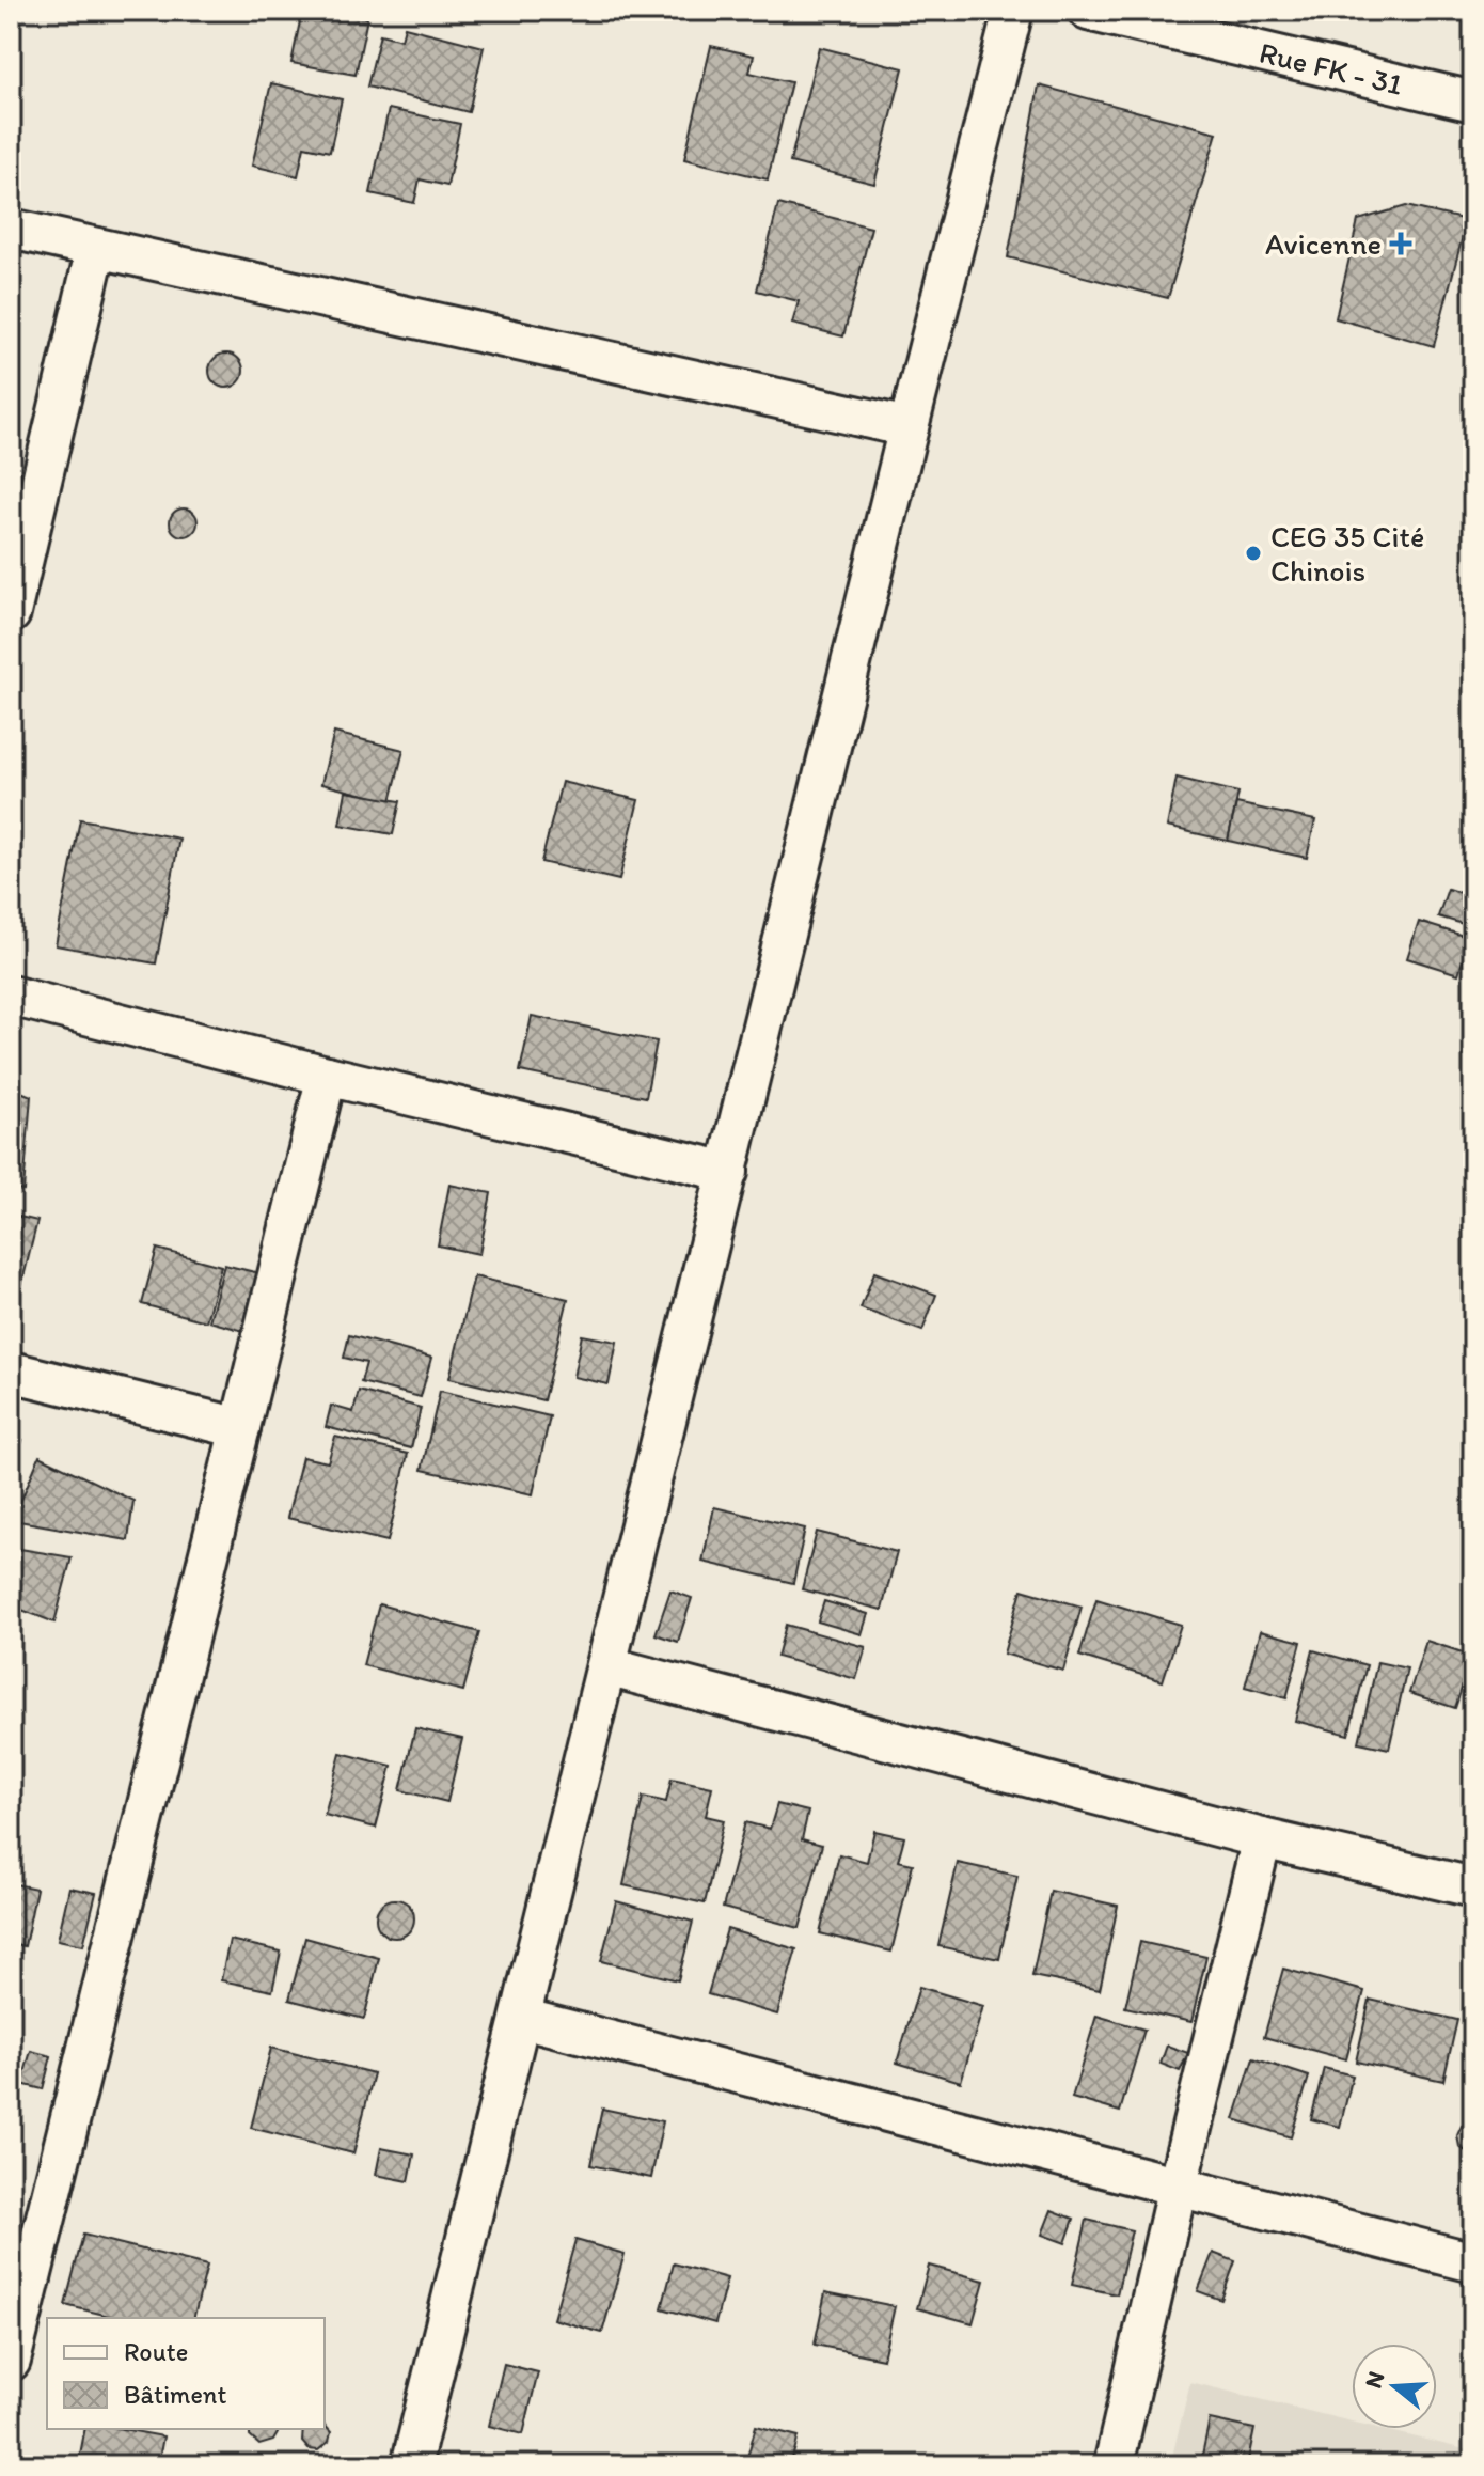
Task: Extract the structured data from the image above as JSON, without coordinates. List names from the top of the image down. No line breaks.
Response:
{"streets":{"street":["Rue FK - 31"]},"places":{"health":["Avicenne"],"other":["CEG 35 Cité Chinois"]},"legend":["Route","Bâtiment"],"north":"left"}
